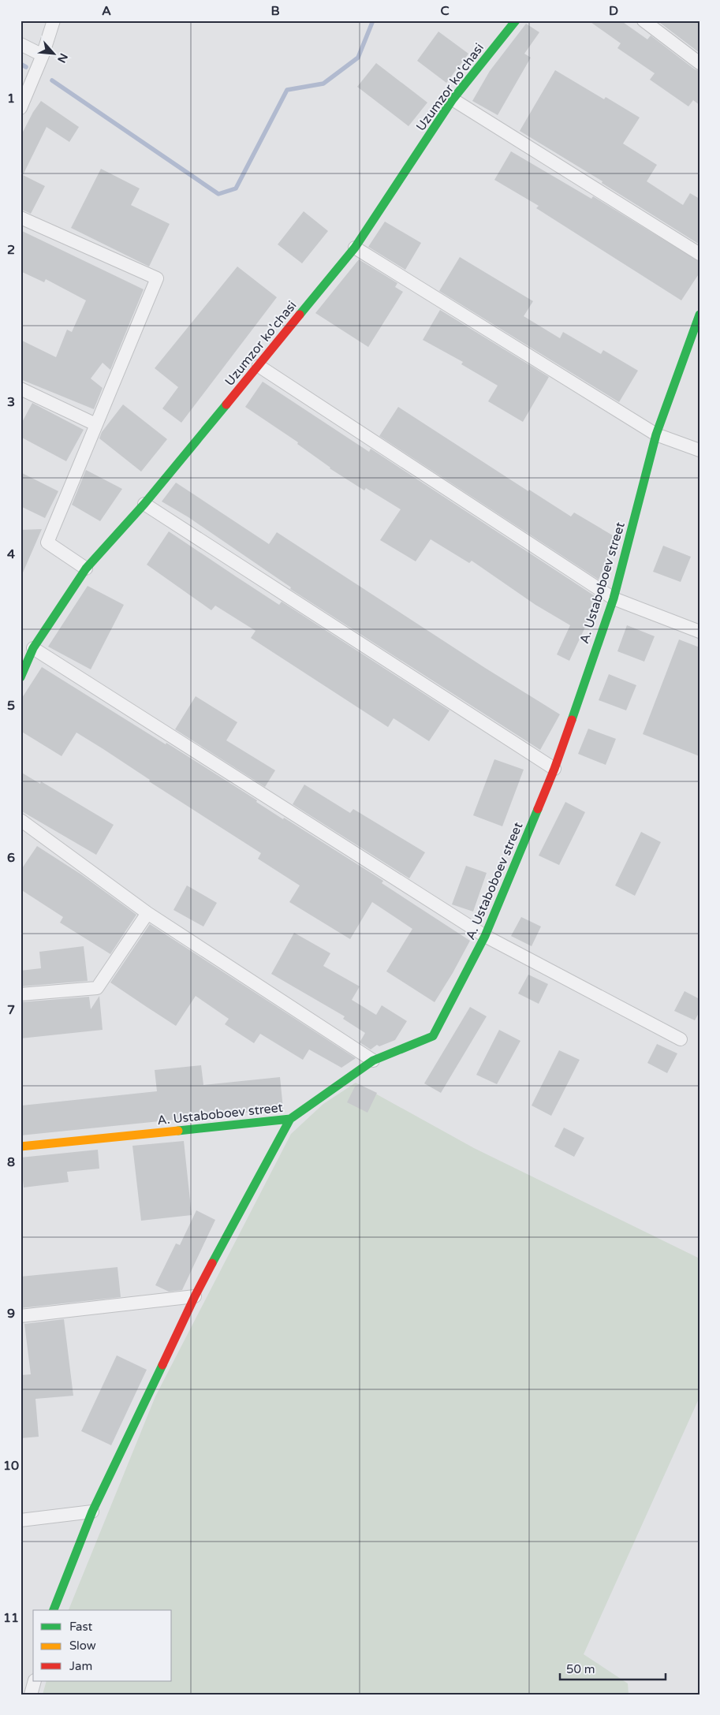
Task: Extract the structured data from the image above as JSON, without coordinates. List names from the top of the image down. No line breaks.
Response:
{"streets":{"street":["Uzumzor ko'chasi","A. Ustaboboev street"]},"legend":["Fast","Slow","Jam"],"scale_bar":"50 m","north":"bottom right","grid":{"columns":["A","B","C","D"],"rows":["1","2","3","4","5","6","7","8","9","10","11"]}}
